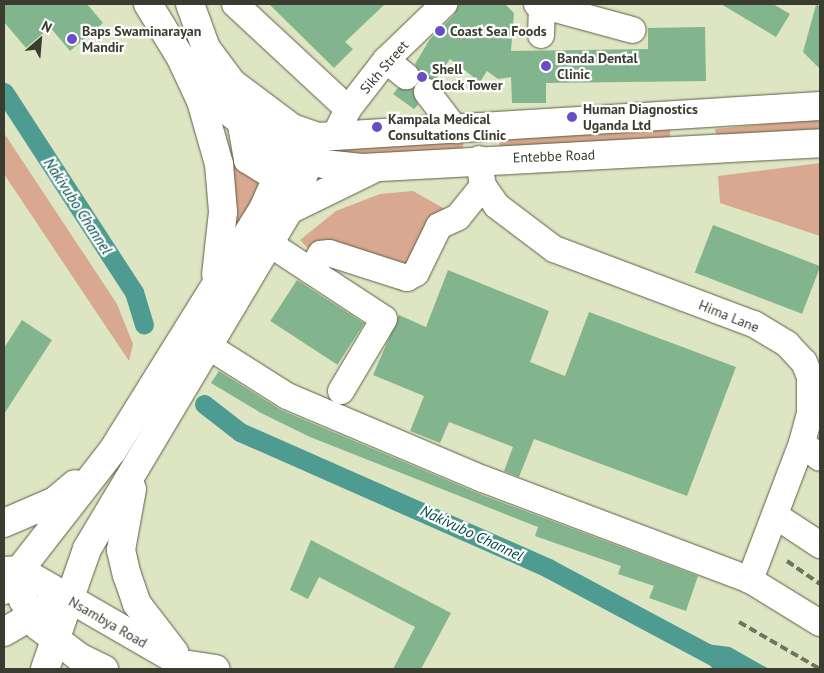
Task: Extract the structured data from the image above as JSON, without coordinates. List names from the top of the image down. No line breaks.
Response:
{"streets":{"main road":["Entebbe Road","Nsambya Road"],"street":["Sikh Street","Hima Lane"]},"crossings":[["Entebbe Road","Hima Lane"]],"water":["Nakivubo Channel"],"places":["Coast Sea Foods","Baps Swaminarayan Mandir","Banda Dental Clinic","Shell Clock Tower","Human Diagnostics Uganda Ltd","Kampala Medical Consultations Clinic"],"north":"top right"}
